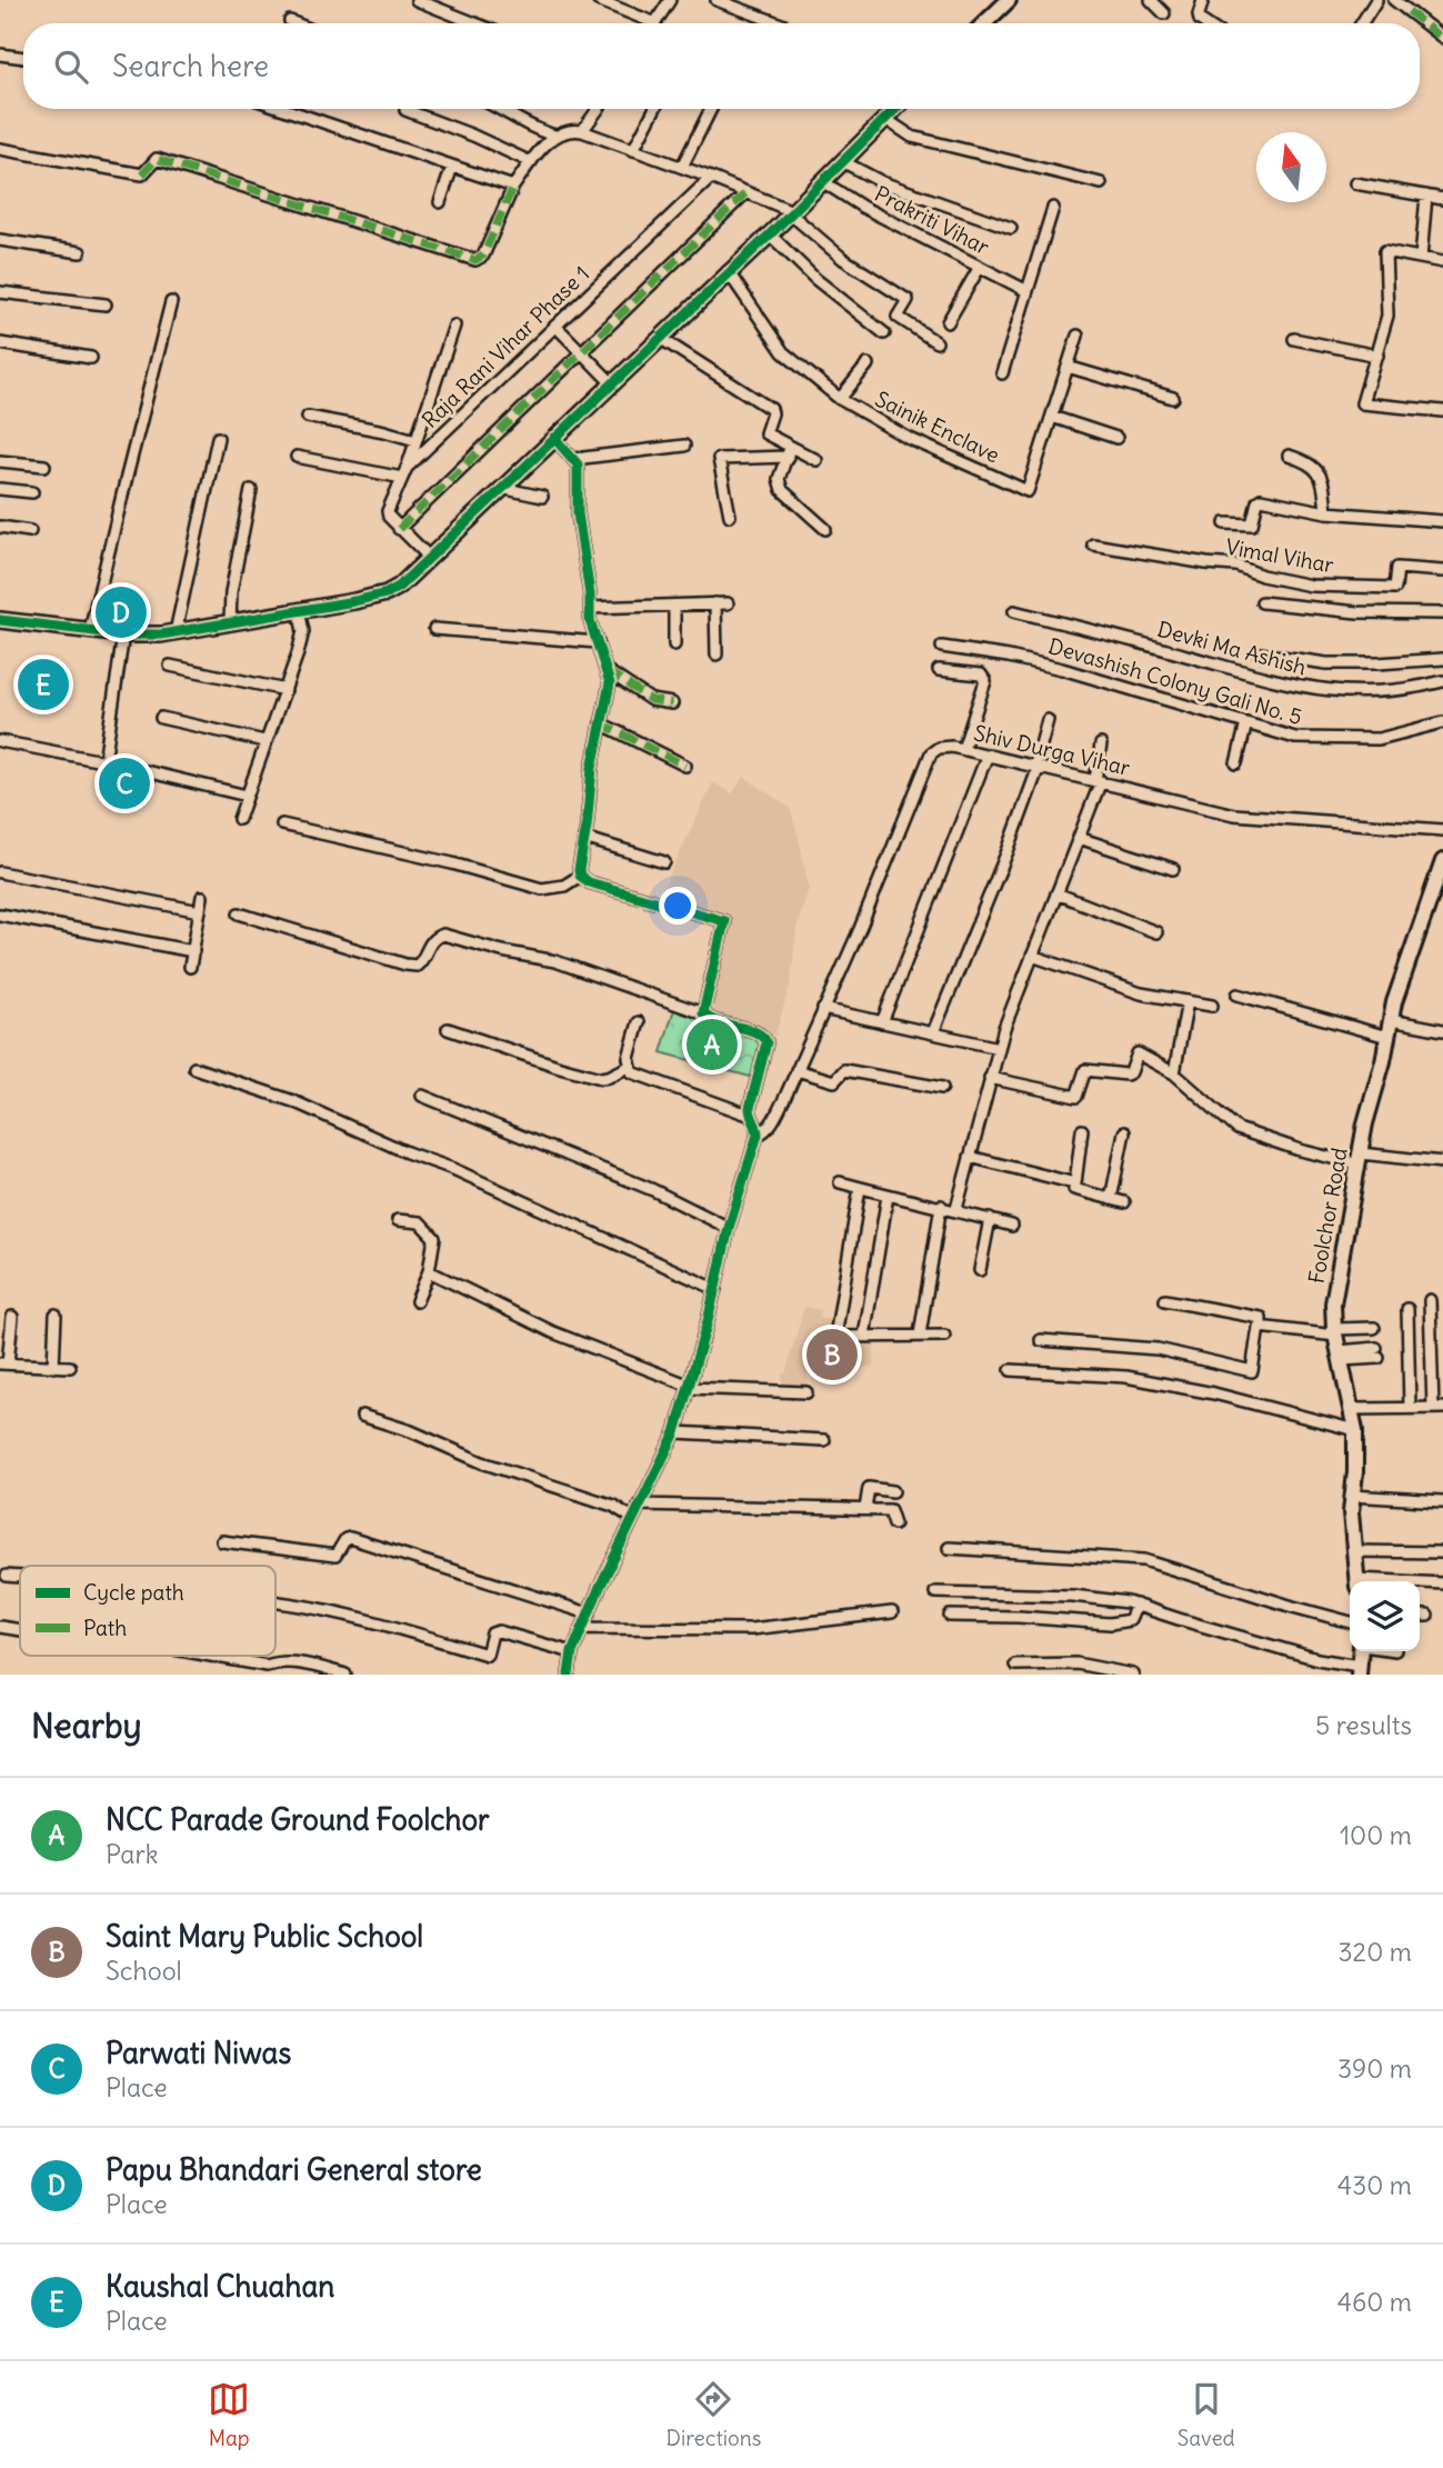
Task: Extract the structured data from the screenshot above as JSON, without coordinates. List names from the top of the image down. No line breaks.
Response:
{"streets":{"street":["Prakriti Vihar","Raja Rani Vihar Phase 1","Sainik Enclave","Vimal Vihar","Devki Ma Ashish","Devashish Colony Gali No. 5","Shiv Durga Vihar","Foolchor Road"]},"legend":["Cycle path","Path"],"north":"top","page":{"search":"Search here","pins":["D","E","C","A","B"],"heading":["Nearby","5 results"],"list":[{"mark":"A","name":"NCC Parade Ground Foolchor","note":"Park","value":"100 m"},{"mark":"B","name":"Saint Mary Public School","note":"School","value":"320 m"},{"mark":"C","name":"Parwati Niwas","note":"Place","value":"390 m"},{"mark":"D","name":"Papu Bhandari General store","note":"Place","value":"430 m"},{"mark":"E","name":"Kaushal Chuahan","note":"Place","value":"460 m"}],"nav":["Map","Directions","Saved"]}}
